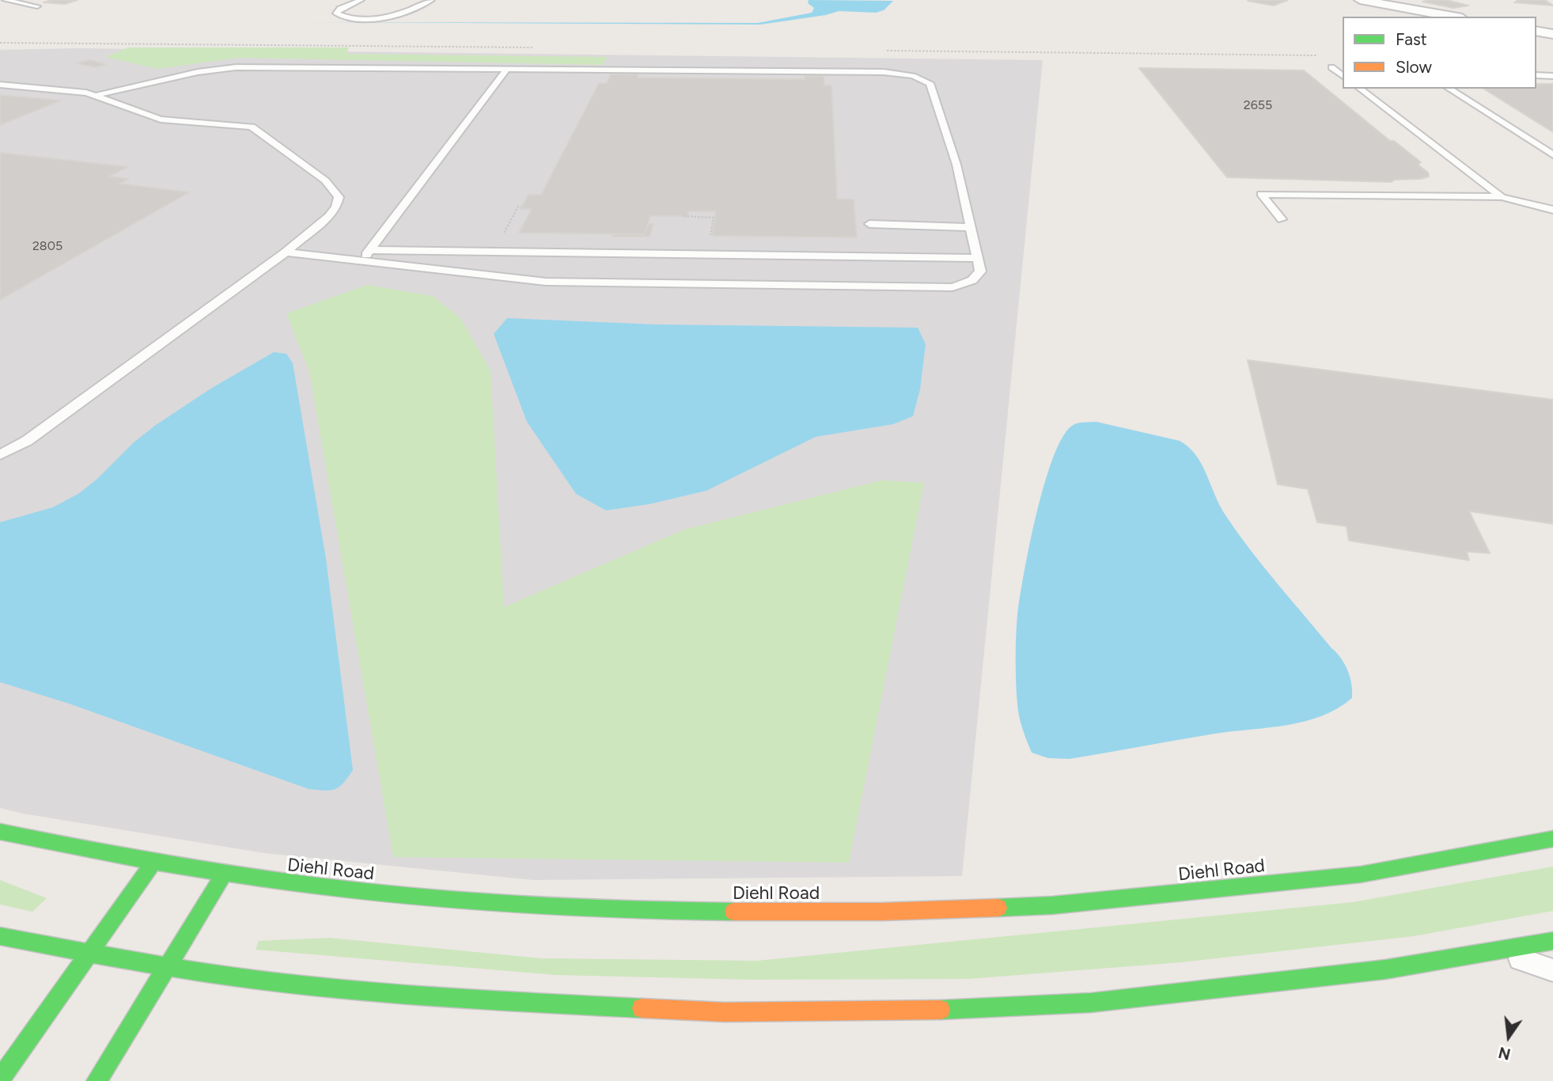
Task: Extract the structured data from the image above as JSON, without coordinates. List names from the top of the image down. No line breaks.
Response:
{"streets":{"main road":["Diehl Road"]},"house_numbers":["2655","2805"],"legend":["Fast","Slow"],"north":"bottom"}
